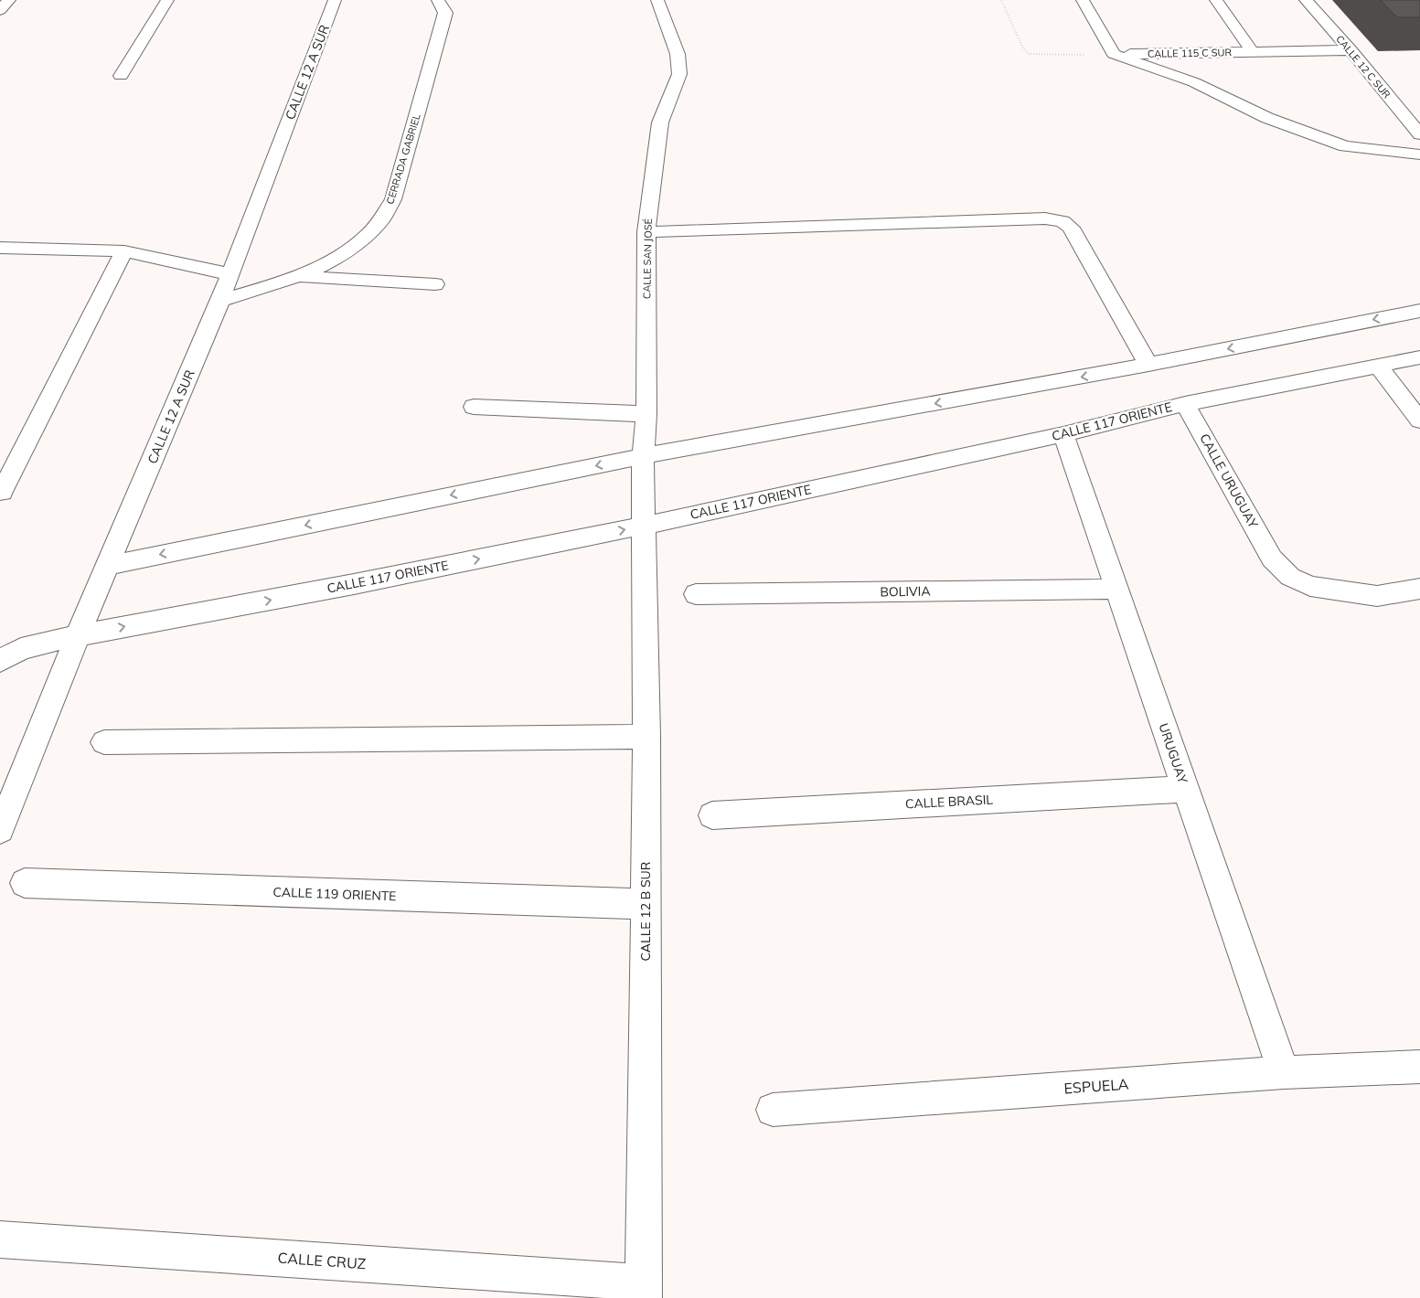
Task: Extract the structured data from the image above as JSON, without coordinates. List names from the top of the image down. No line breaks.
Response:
{"streets":{"street":["CALLE 115 C SUR","CALLE 12 C SUR","CALLE 12 A SUR","CERRADA GABRIEL","CALLE SAN JOSÉ","CALLE 117 ORIENTE","CALLE URUGUAY","BOLIVIA","URUGUAY","CALLE BRASIL","CALLE 119 ORIENTE","CALLE 12 B SUR","ESPUELA","CALLE CRUZ"]},"crossings":[["CALLE 115 C SUR","CALLE 12 C SUR"],["CALLE 12 A SUR","CERRADA GABRIEL"],["CALLE 12 A SUR","CALLE 117 ORIENTE"],["CALLE SAN JOSÉ","CALLE 117 ORIENTE"],["CALLE SAN JOSÉ","CALLE 12 B SUR"],["CALLE 117 ORIENTE","CALLE URUGUAY"],["CALLE 117 ORIENTE","URUGUAY"],["CALLE 117 ORIENTE","CALLE 12 B SUR"],["BOLIVIA","URUGUAY"],["URUGUAY","CALLE BRASIL"],["URUGUAY","ESPUELA"],["CALLE 119 ORIENTE","CALLE 12 B SUR"],["CALLE 12 B SUR","CALLE CRUZ"]]}
